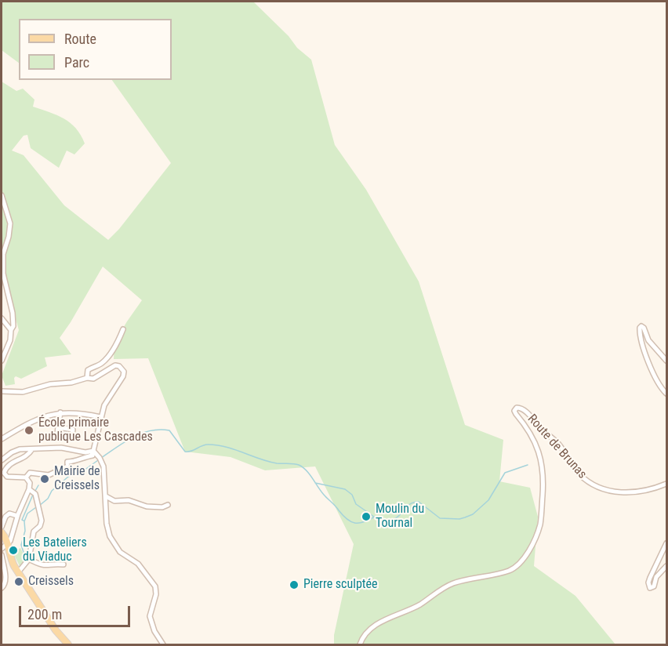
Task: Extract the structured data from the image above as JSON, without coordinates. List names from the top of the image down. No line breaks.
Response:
{"streets":{"street":["Route de Brunas"]},"places":["École primaire publique Les Cascades","Mairie de Creissels","Moulin du Tournal","Les Bateliers du Viaduc","Creissels","Pierre sculptée"],"legend":["Route","Parc"],"scale_bar":"200 m"}
